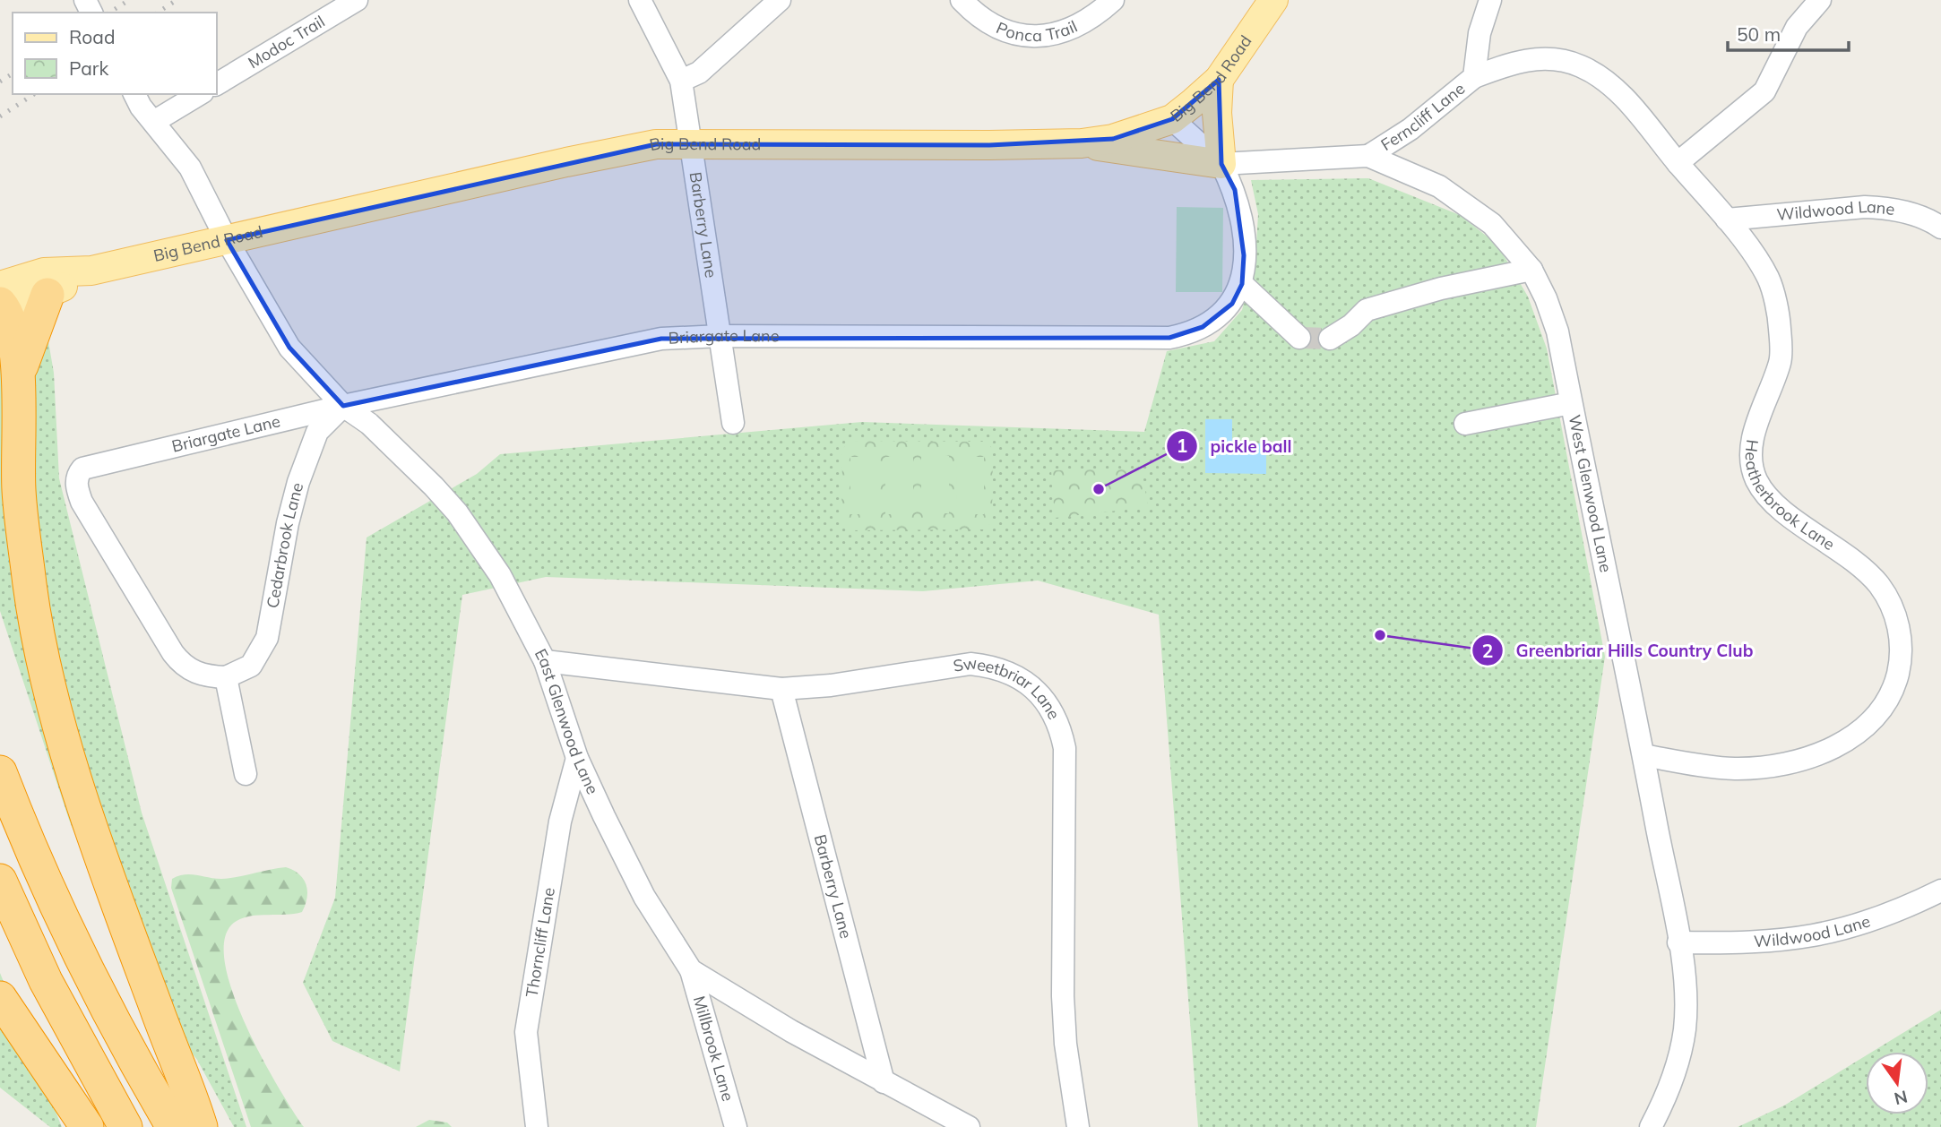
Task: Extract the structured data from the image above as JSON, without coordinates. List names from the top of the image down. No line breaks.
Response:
{"streets":{"main road":["Big Bend Road"],"street":["Ponca Trail","Modoc Trail","Ferncliff Lane","Wildwood Lane","Barberry Lane","Briargate Lane","Heatherbrook Lane","West Glenwood Lane","Cedarbrook Lane","Sweetbriar Lane","East Glenwood Lane","Thorncliff Lane","Millbrook Lane"]},"crossings":[["Big Bend Road","Barberry Lane"],["Big Bend Road","East Glenwood Lane"],["Ferncliff Lane","Heatherbrook Lane"],["Ferncliff Lane","West Glenwood Lane"],["Wildwood Lane","Heatherbrook Lane"],["Wildwood Lane","West Glenwood Lane"],["Barberry Lane","Briargate Lane"],["Barberry Lane","Sweetbriar Lane"],["Barberry Lane","East Glenwood Lane"],["Briargate Lane","Cedarbrook Lane"],["Briargate Lane","East Glenwood Lane"],["Heatherbrook Lane","West Glenwood Lane"],["Cedarbrook Lane","East Glenwood Lane"],["Sweetbriar Lane","East Glenwood Lane"],["East Glenwood Lane","Thorncliff Lane"],["East Glenwood Lane","Millbrook Lane"]],"places":["pickle ball","Greenbriar Hills Country Club"],"legend":["Road","Park"],"scale_bar":"50 m","north":"bottom"}
